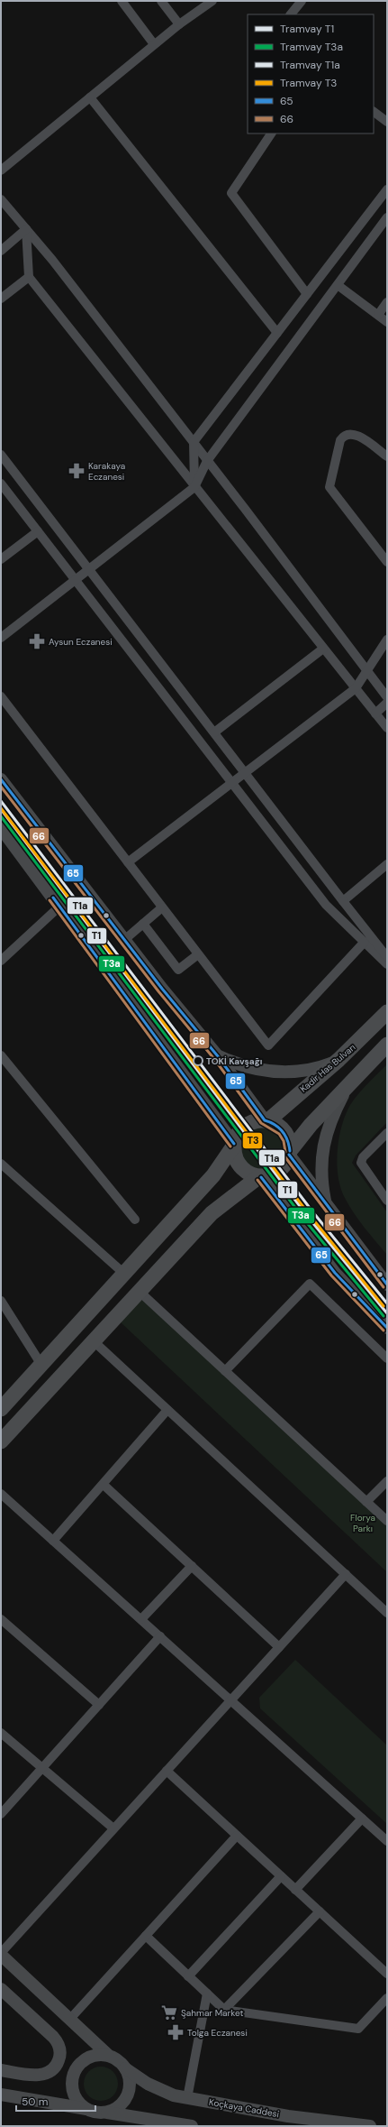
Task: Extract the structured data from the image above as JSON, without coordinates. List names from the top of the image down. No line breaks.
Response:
{"streets":{"highway":["Kadir Has Bulvarı"],"main road":["Koçkaya Caddesi"]},"parks":["Florya Parkı"],"places":{"pharmacy":["Karakaya Eczanesi","Aysun Eczanesi","Tolga Eczanesi"],"other":["TOKİ Kavşağı"],"supermarket":["Şahmar Market"]},"lines":["transit line 65","transit line 66","tram line T1a","tram line T3","tram line T1","tram line T3a"],"legend":["Tramvay T1","Tramvay T3a","Tramvay T1a","Tramvay T3","65","66"],"scale_bar":"50 m"}
